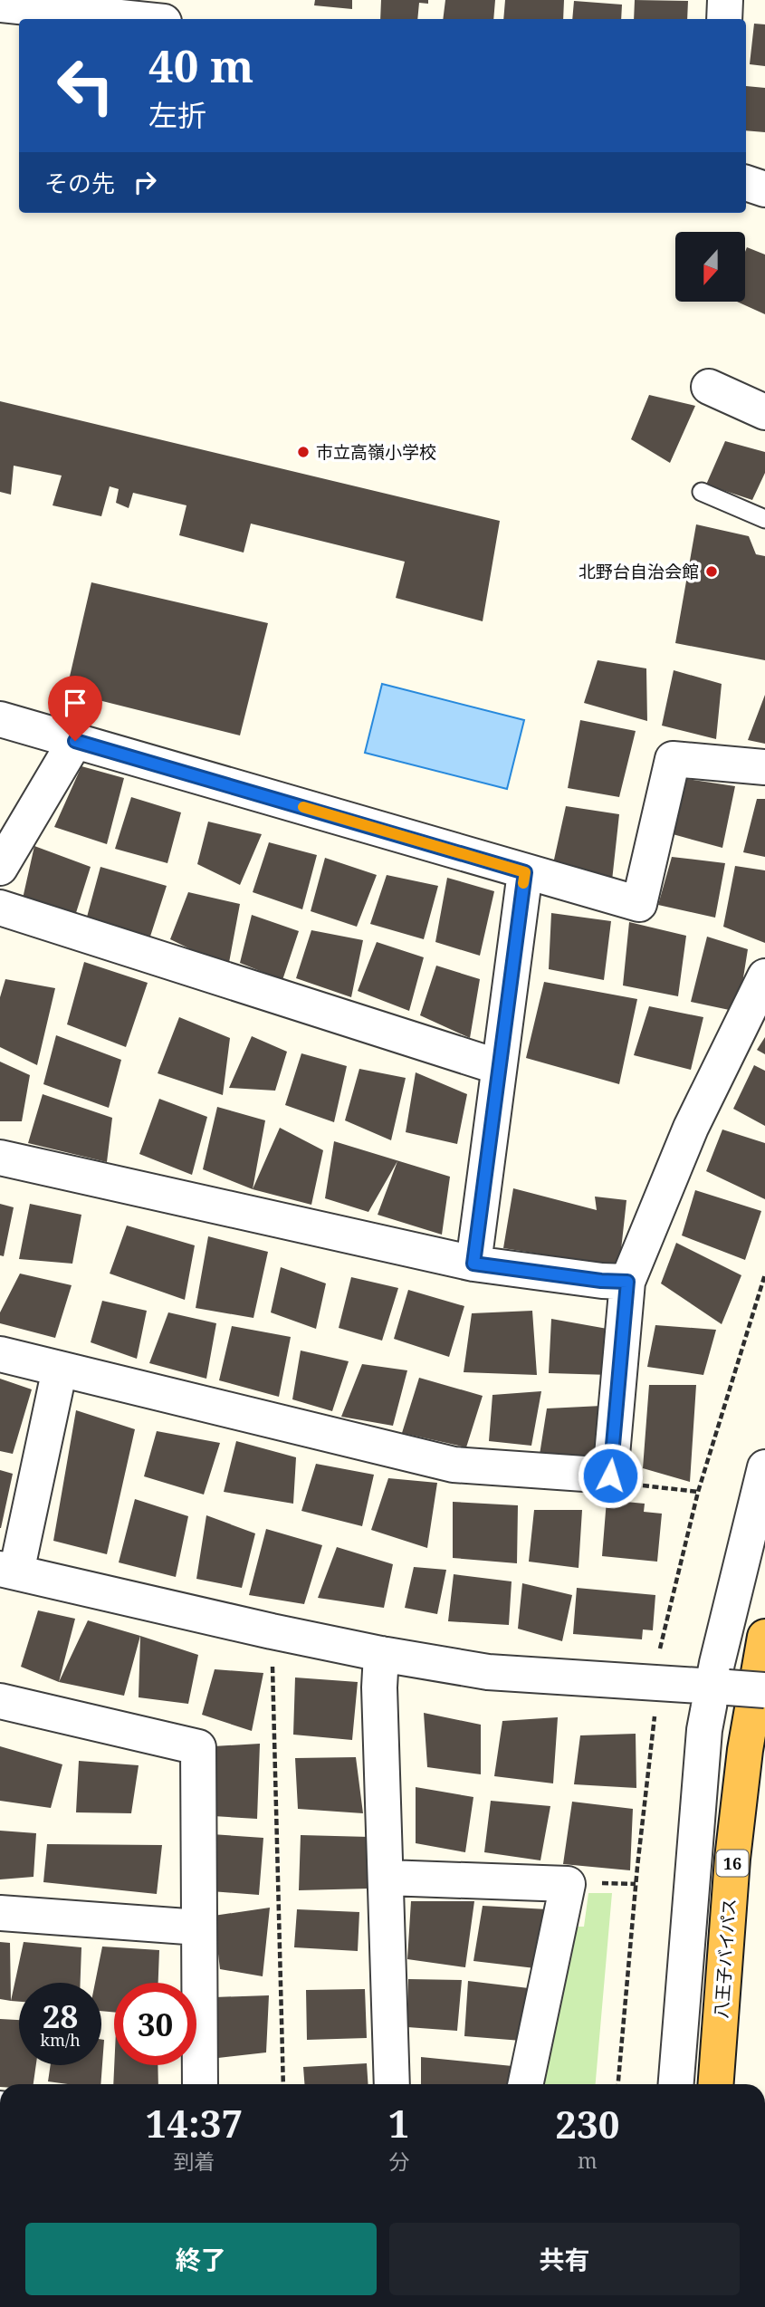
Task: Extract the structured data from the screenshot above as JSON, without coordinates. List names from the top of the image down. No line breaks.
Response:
{"streets":{"highway":["16","八王子バイパス"]},"places":["市立高嶺小学校","北野台自治会館"],"north":"bottom","page":{"turn":["40 m","左折"],"then":"その先","speed":"28 km/h","limit":"30","eta":["14:37","到着","1","分","230","m"],"buttons":["終了","共有"]}}
